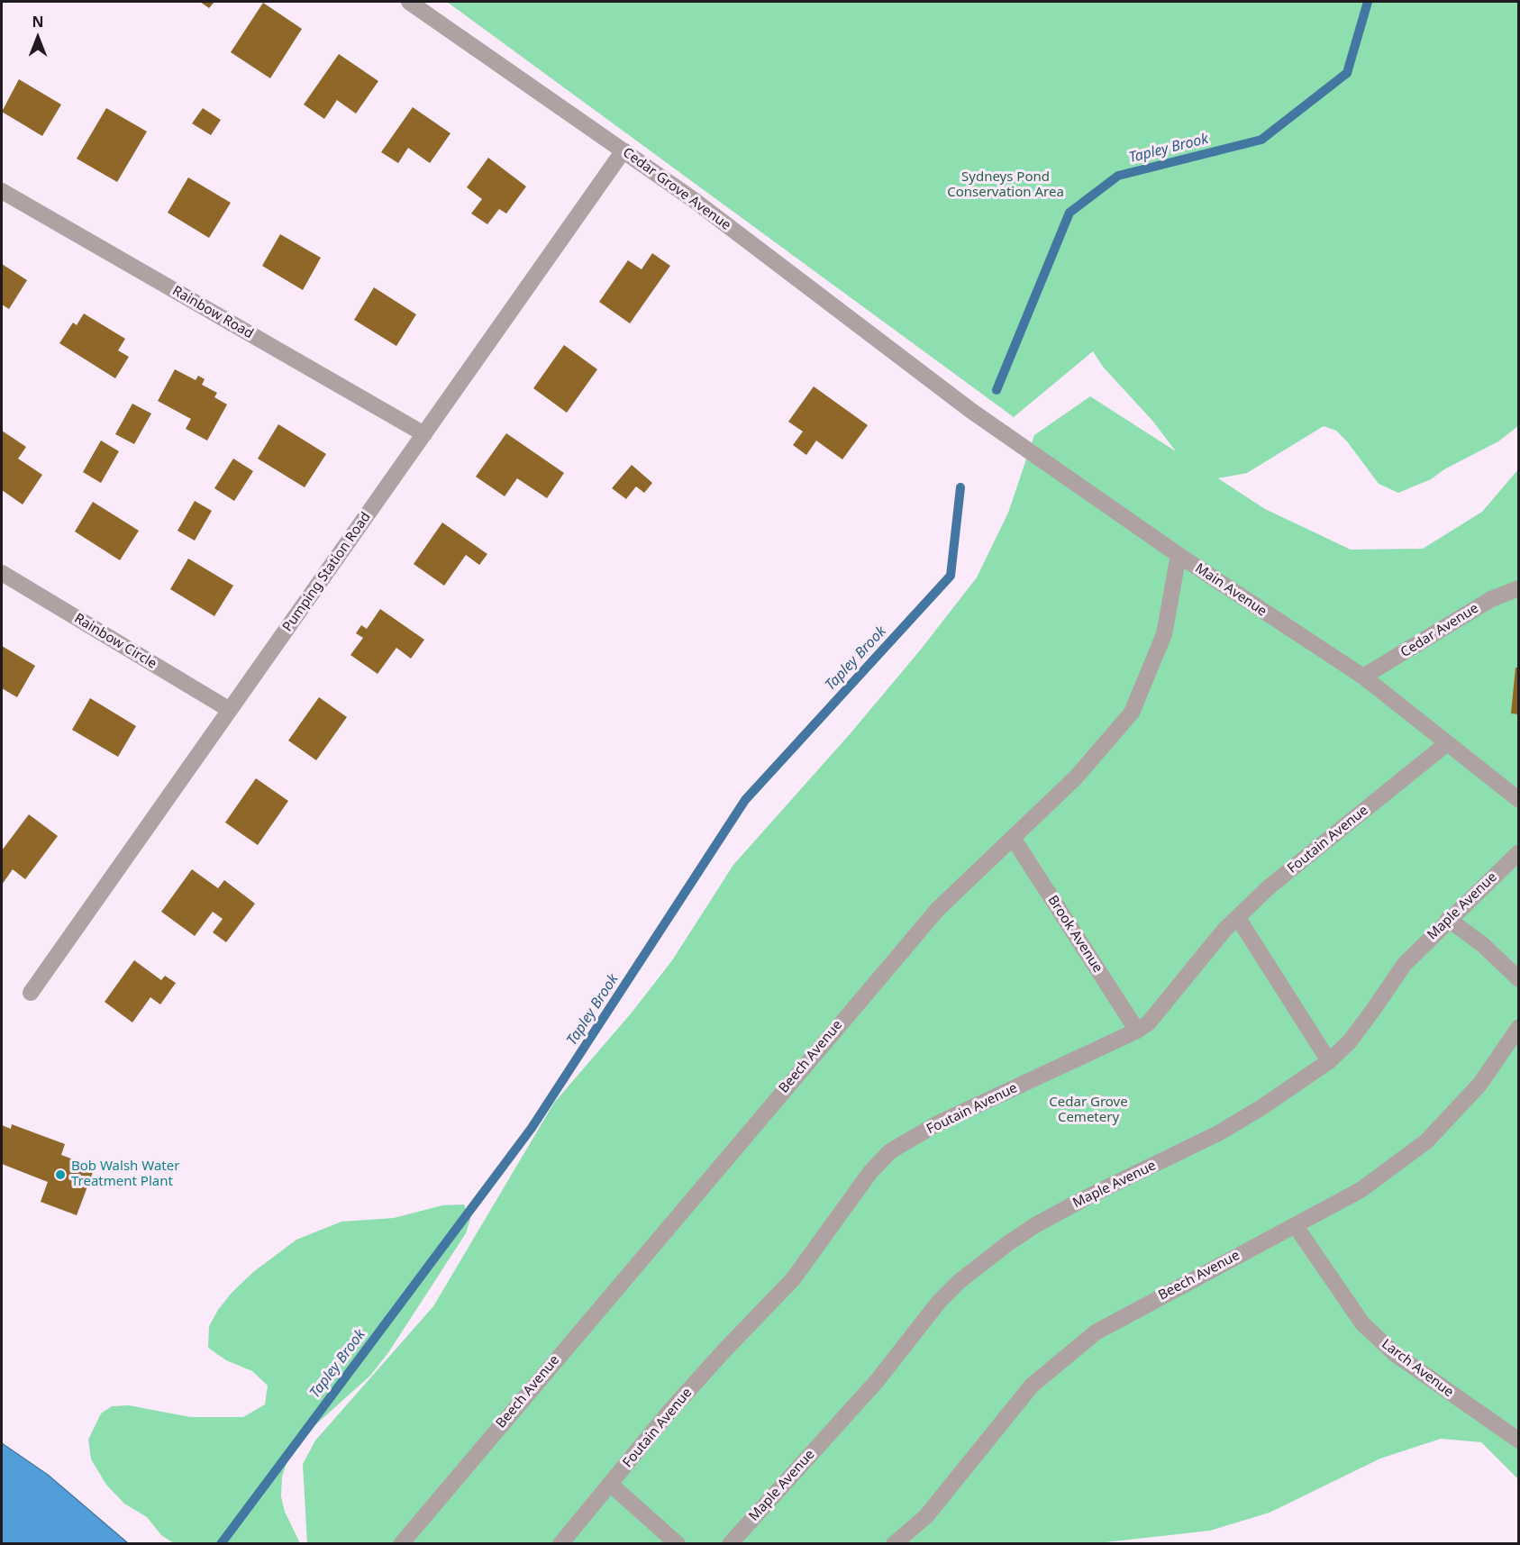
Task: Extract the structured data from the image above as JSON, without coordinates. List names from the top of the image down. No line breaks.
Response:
{"streets":{"street":["Cedar Grove Avenue","Rainbow Road","Pumping Station Road","Main Avenue","Cedar Avenue","Rainbow Circle","Foutain Avenue","Maple Avenue","Brook Avenue","Beech Avenue","Larch Avenue"]},"crossings":[["Cedar Grove Avenue","Pumping Station Road"],["Cedar Grove Avenue","Main Avenue"],["Rainbow Road","Pumping Station Road"],["Pumping Station Road","Rainbow Circle"],["Main Avenue","Cedar Avenue"],["Main Avenue","Foutain Avenue"],["Main Avenue","Beech Avenue"],["Foutain Avenue","Brook Avenue"],["Brook Avenue","Beech Avenue"],["Beech Avenue","Larch Avenue"]],"water":["Tapley Brook"],"parks":["Sydneys Pond Conservation Area","Cedar Grove Cemetery"],"places":["Bob Walsh Water Treatment Plant"],"north":"top"}
